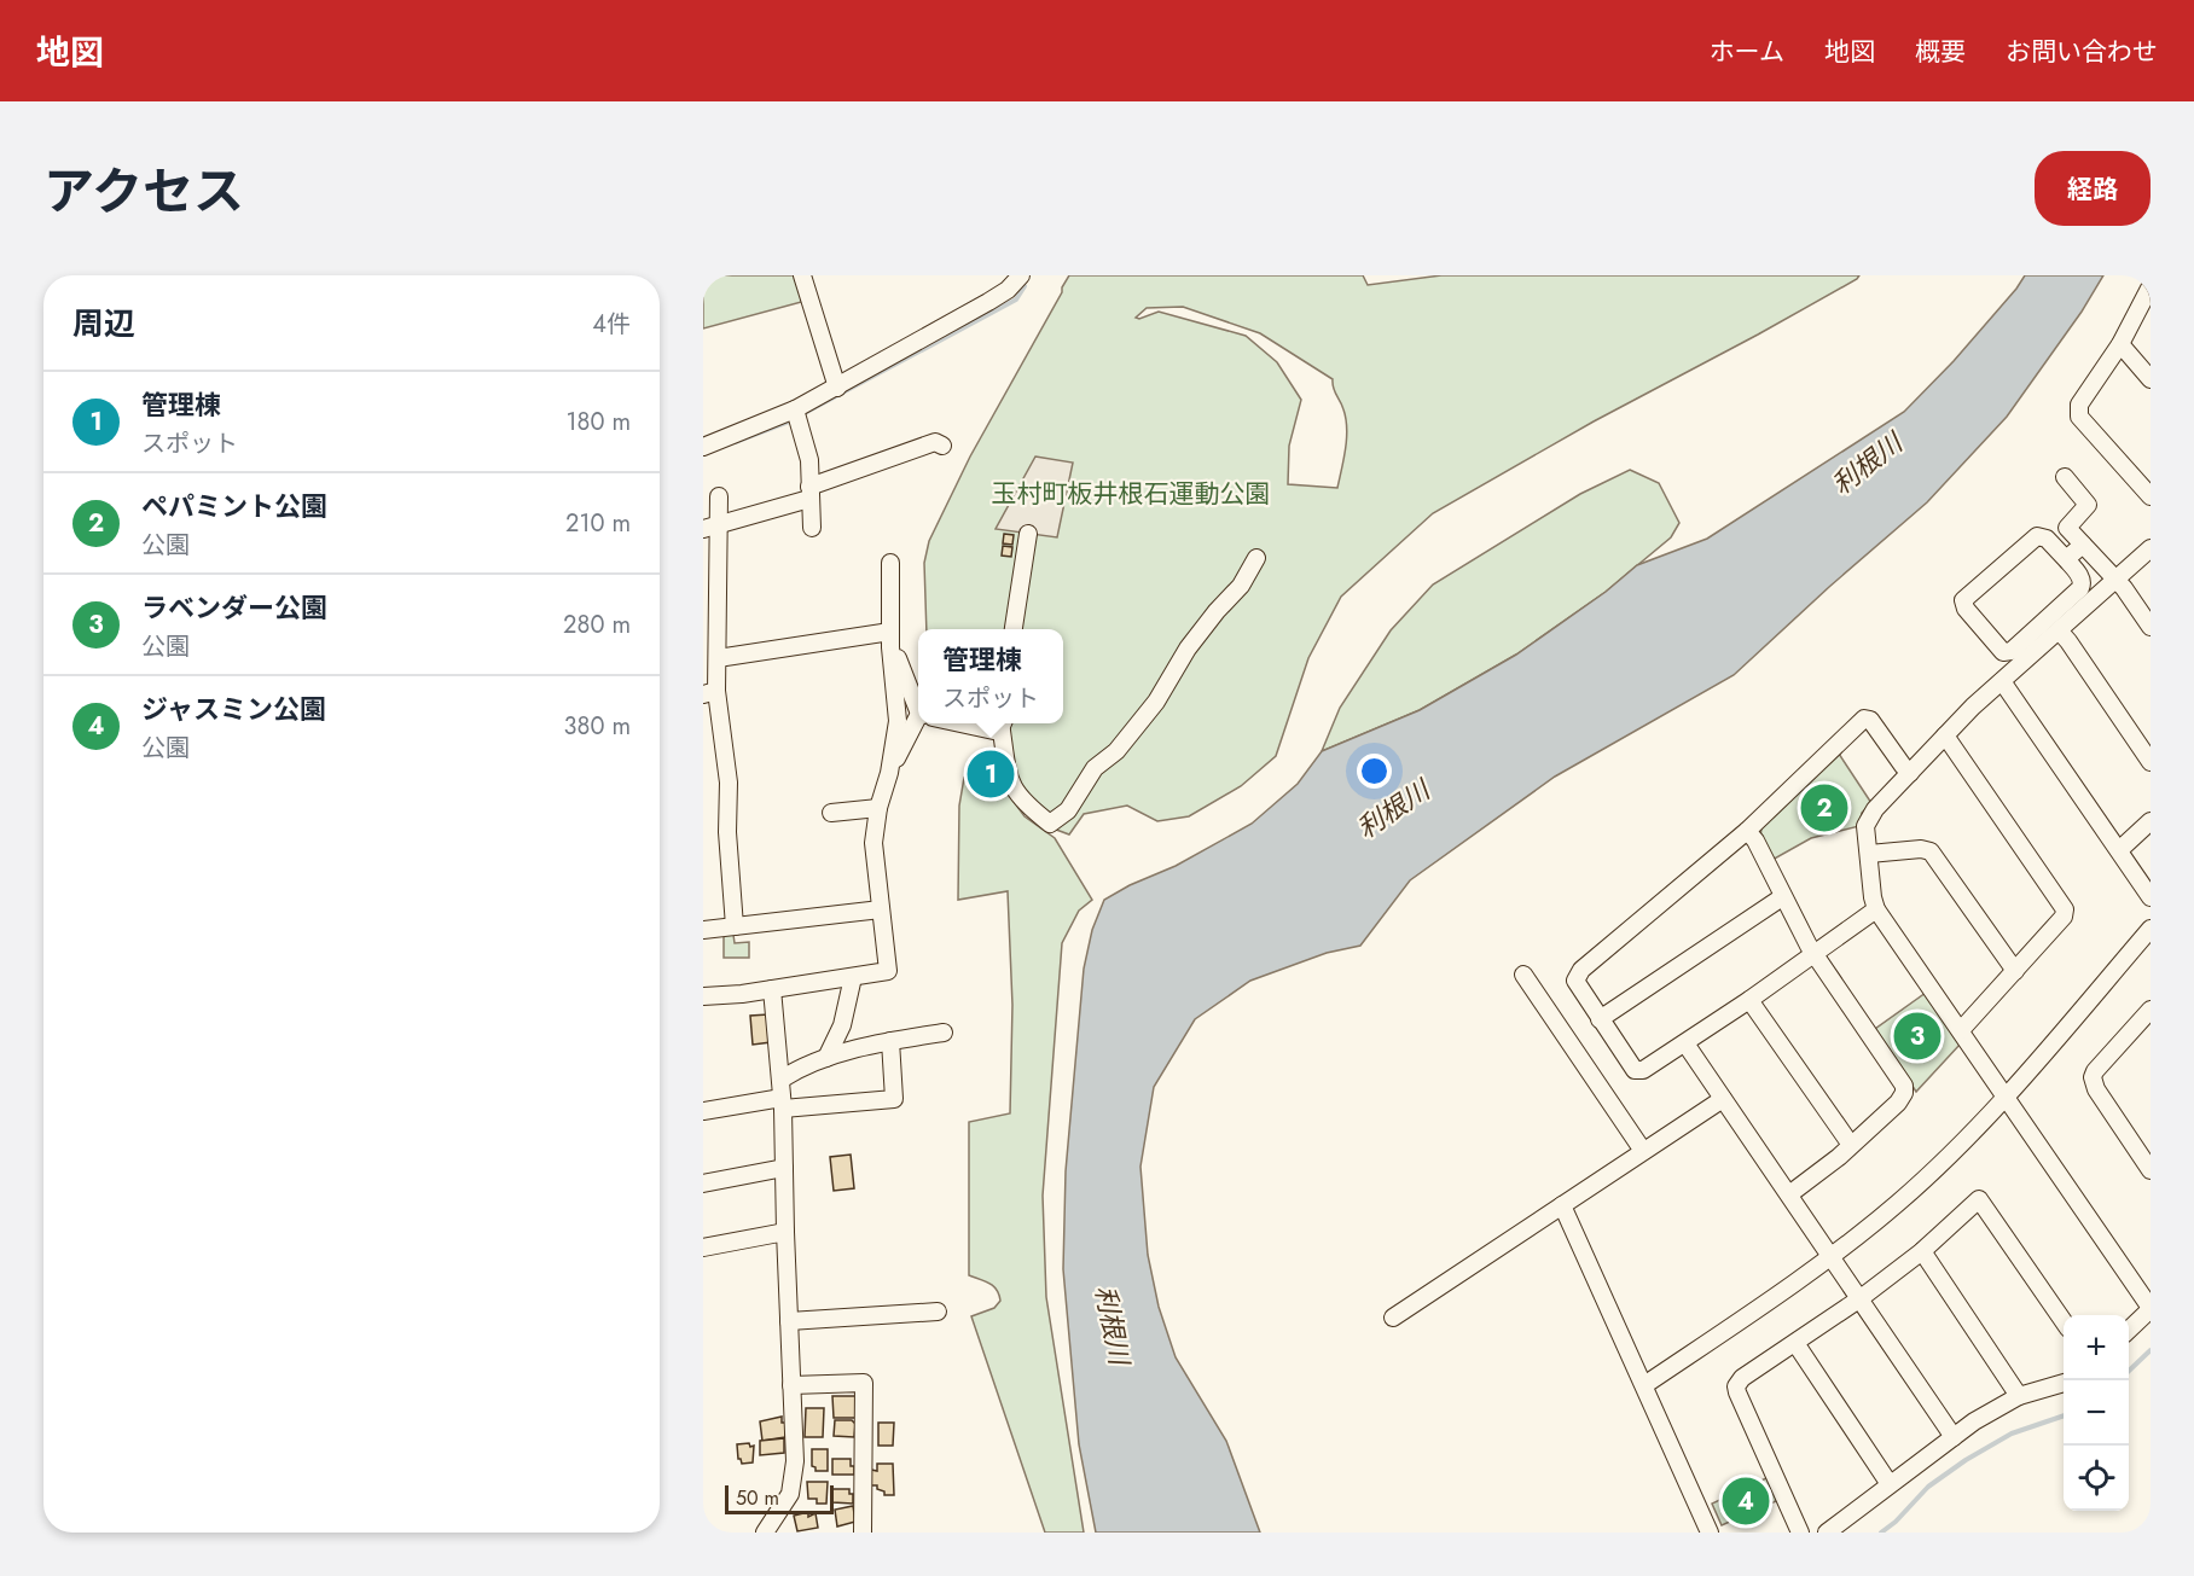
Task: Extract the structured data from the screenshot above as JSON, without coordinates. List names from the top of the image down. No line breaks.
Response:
{"water":["利根川"],"parks":["玉村町板井根石運動公園"],"scale_bar":"50 m","page":{"header":"地図","nav":["ホーム","地図","概要","お問い合わせ"],"title":"アクセス","buttons":"経路","heading":["周辺","4件"],"list":[{"mark":"1","name":"管理棟","note":"スポット","value":"180 m"},{"mark":"2","name":"ペパミント公園","note":"公園","value":"210 m"},{"mark":"3","name":"ラベンダー公園","note":"公園","value":"280 m"},{"mark":"4","name":"ジャスミン公園","note":"公園","value":"380 m"}],"popup":["管理棟","スポット"],"pins":["1","2","3","4"],"map_buttons":["+","−"],"scale":"50 m"}}
